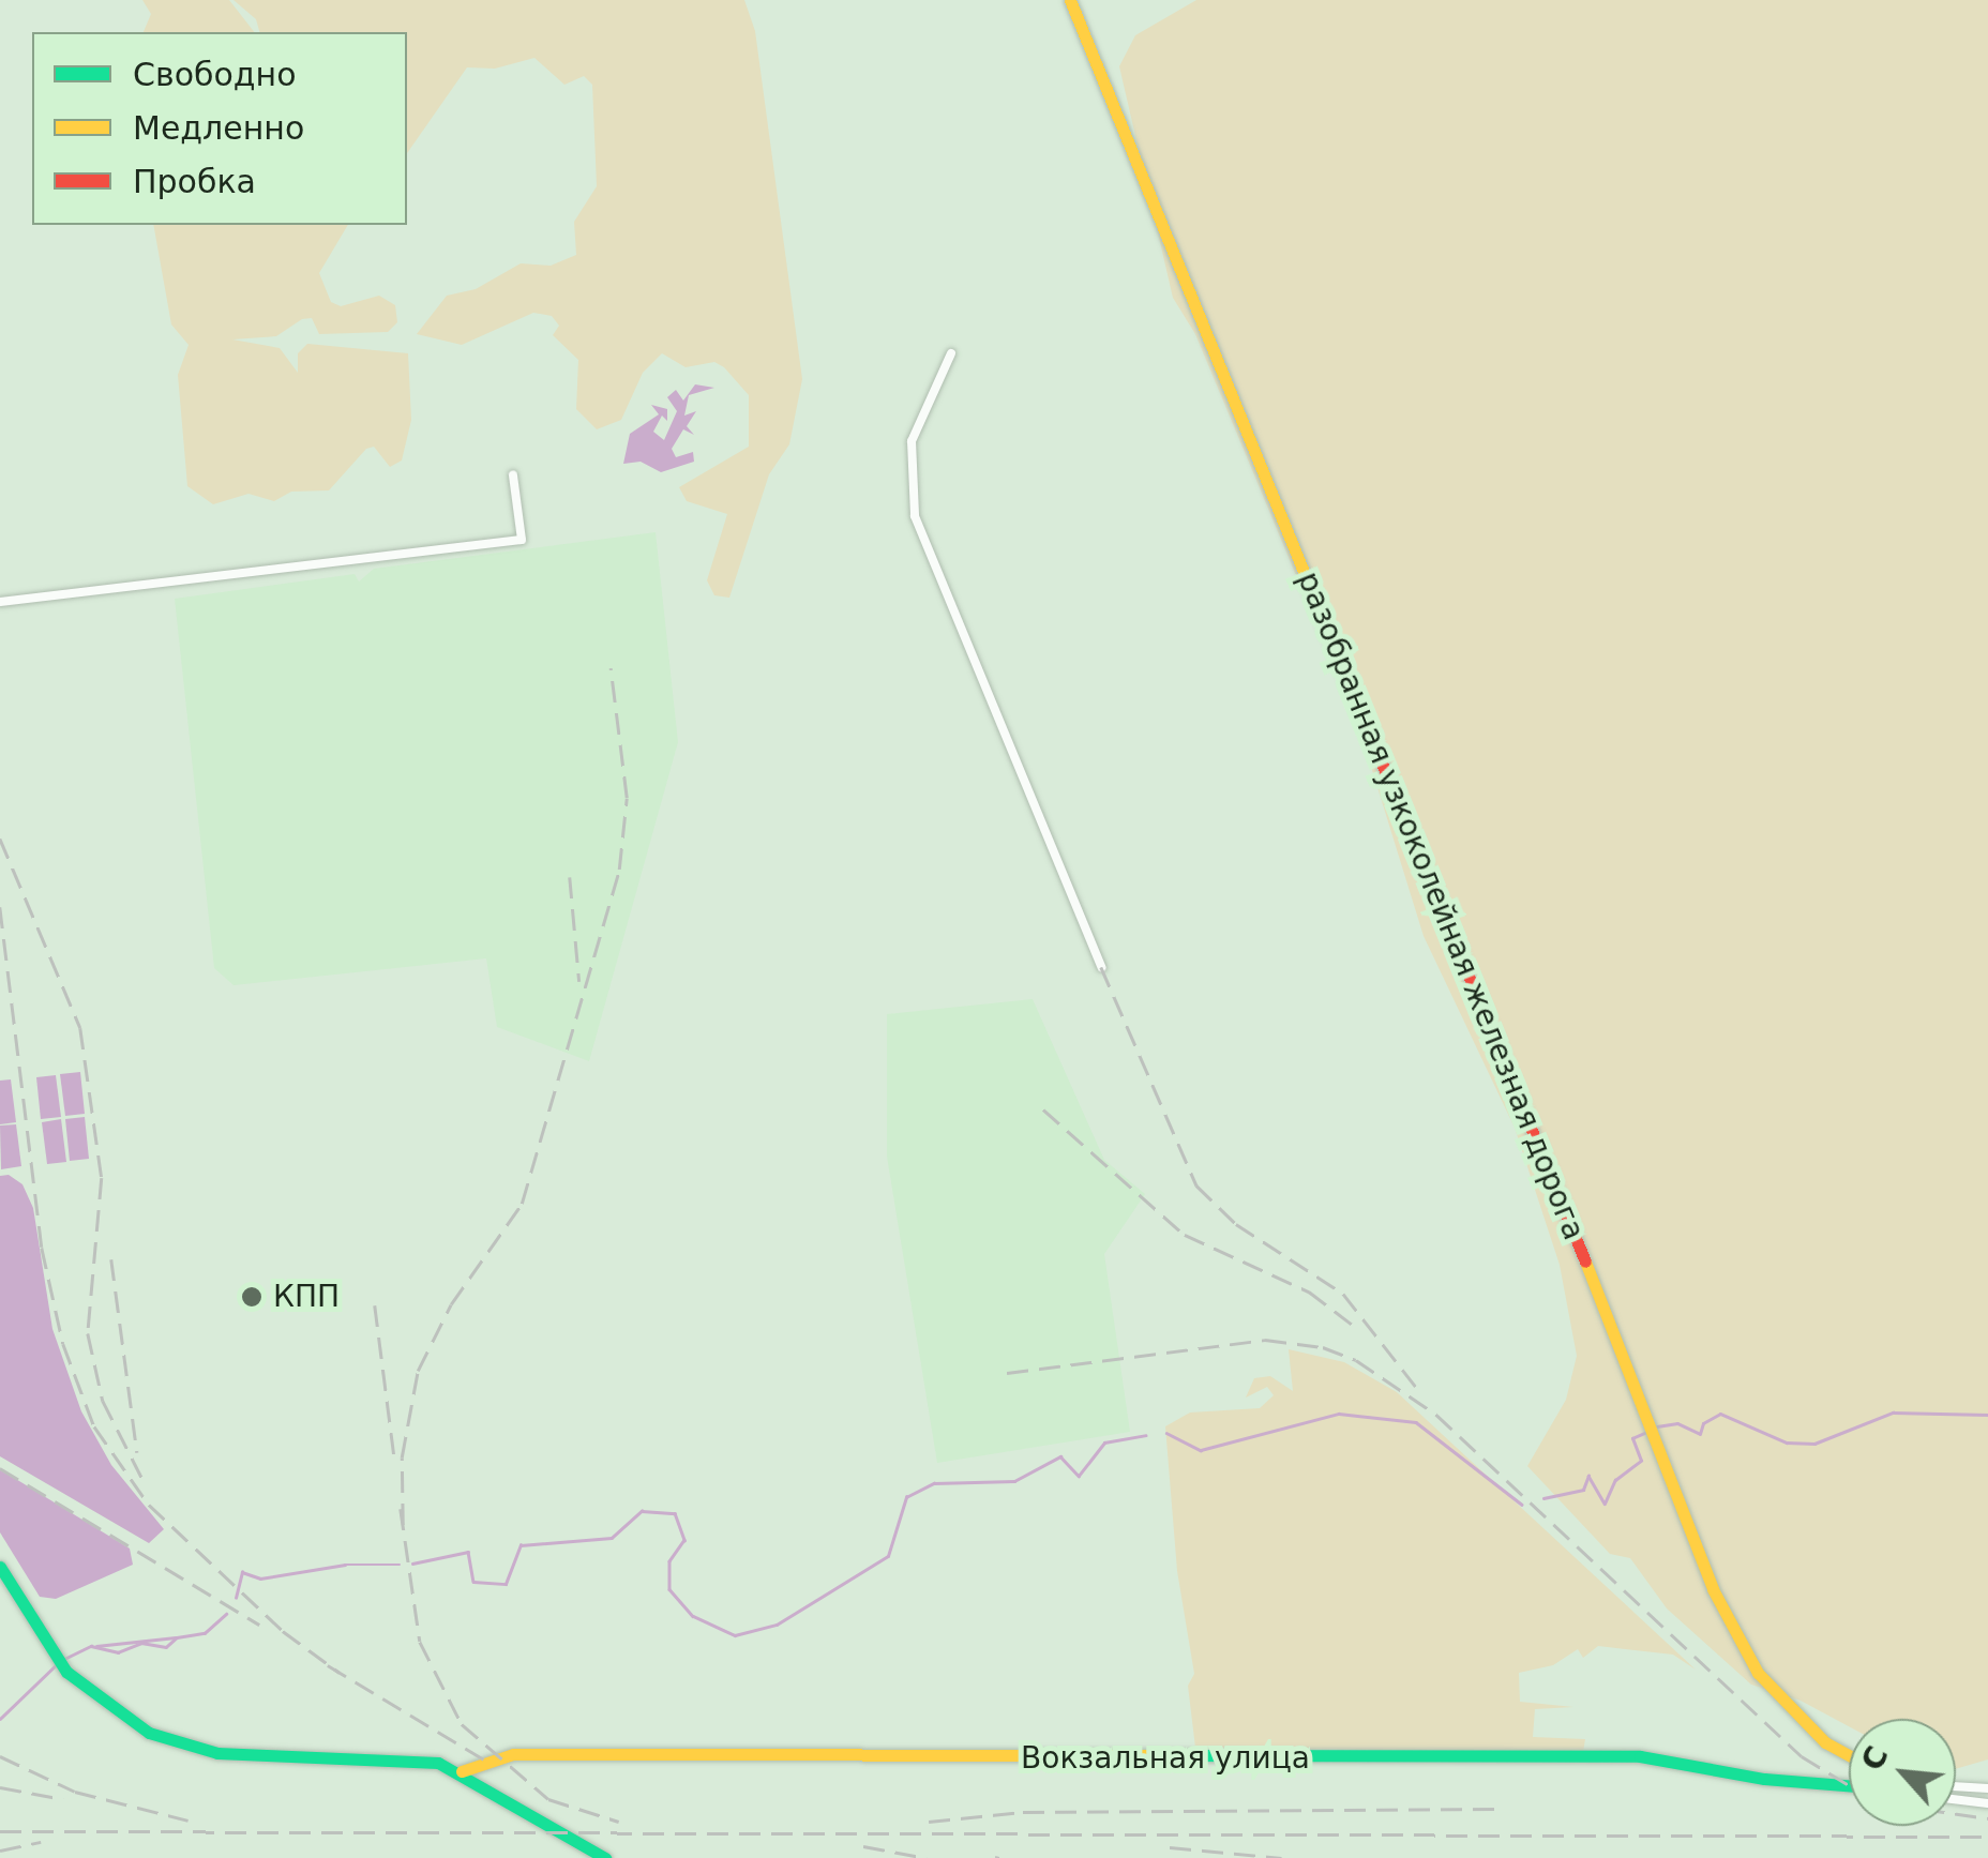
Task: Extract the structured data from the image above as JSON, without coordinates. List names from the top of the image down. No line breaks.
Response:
{"streets":{"street":["разобранная узкоколейная железная дорога","Вокзальная улица"]},"places":["КПП"],"legend":["Свободно","Медленно","Пробка"],"north":"top left"}
